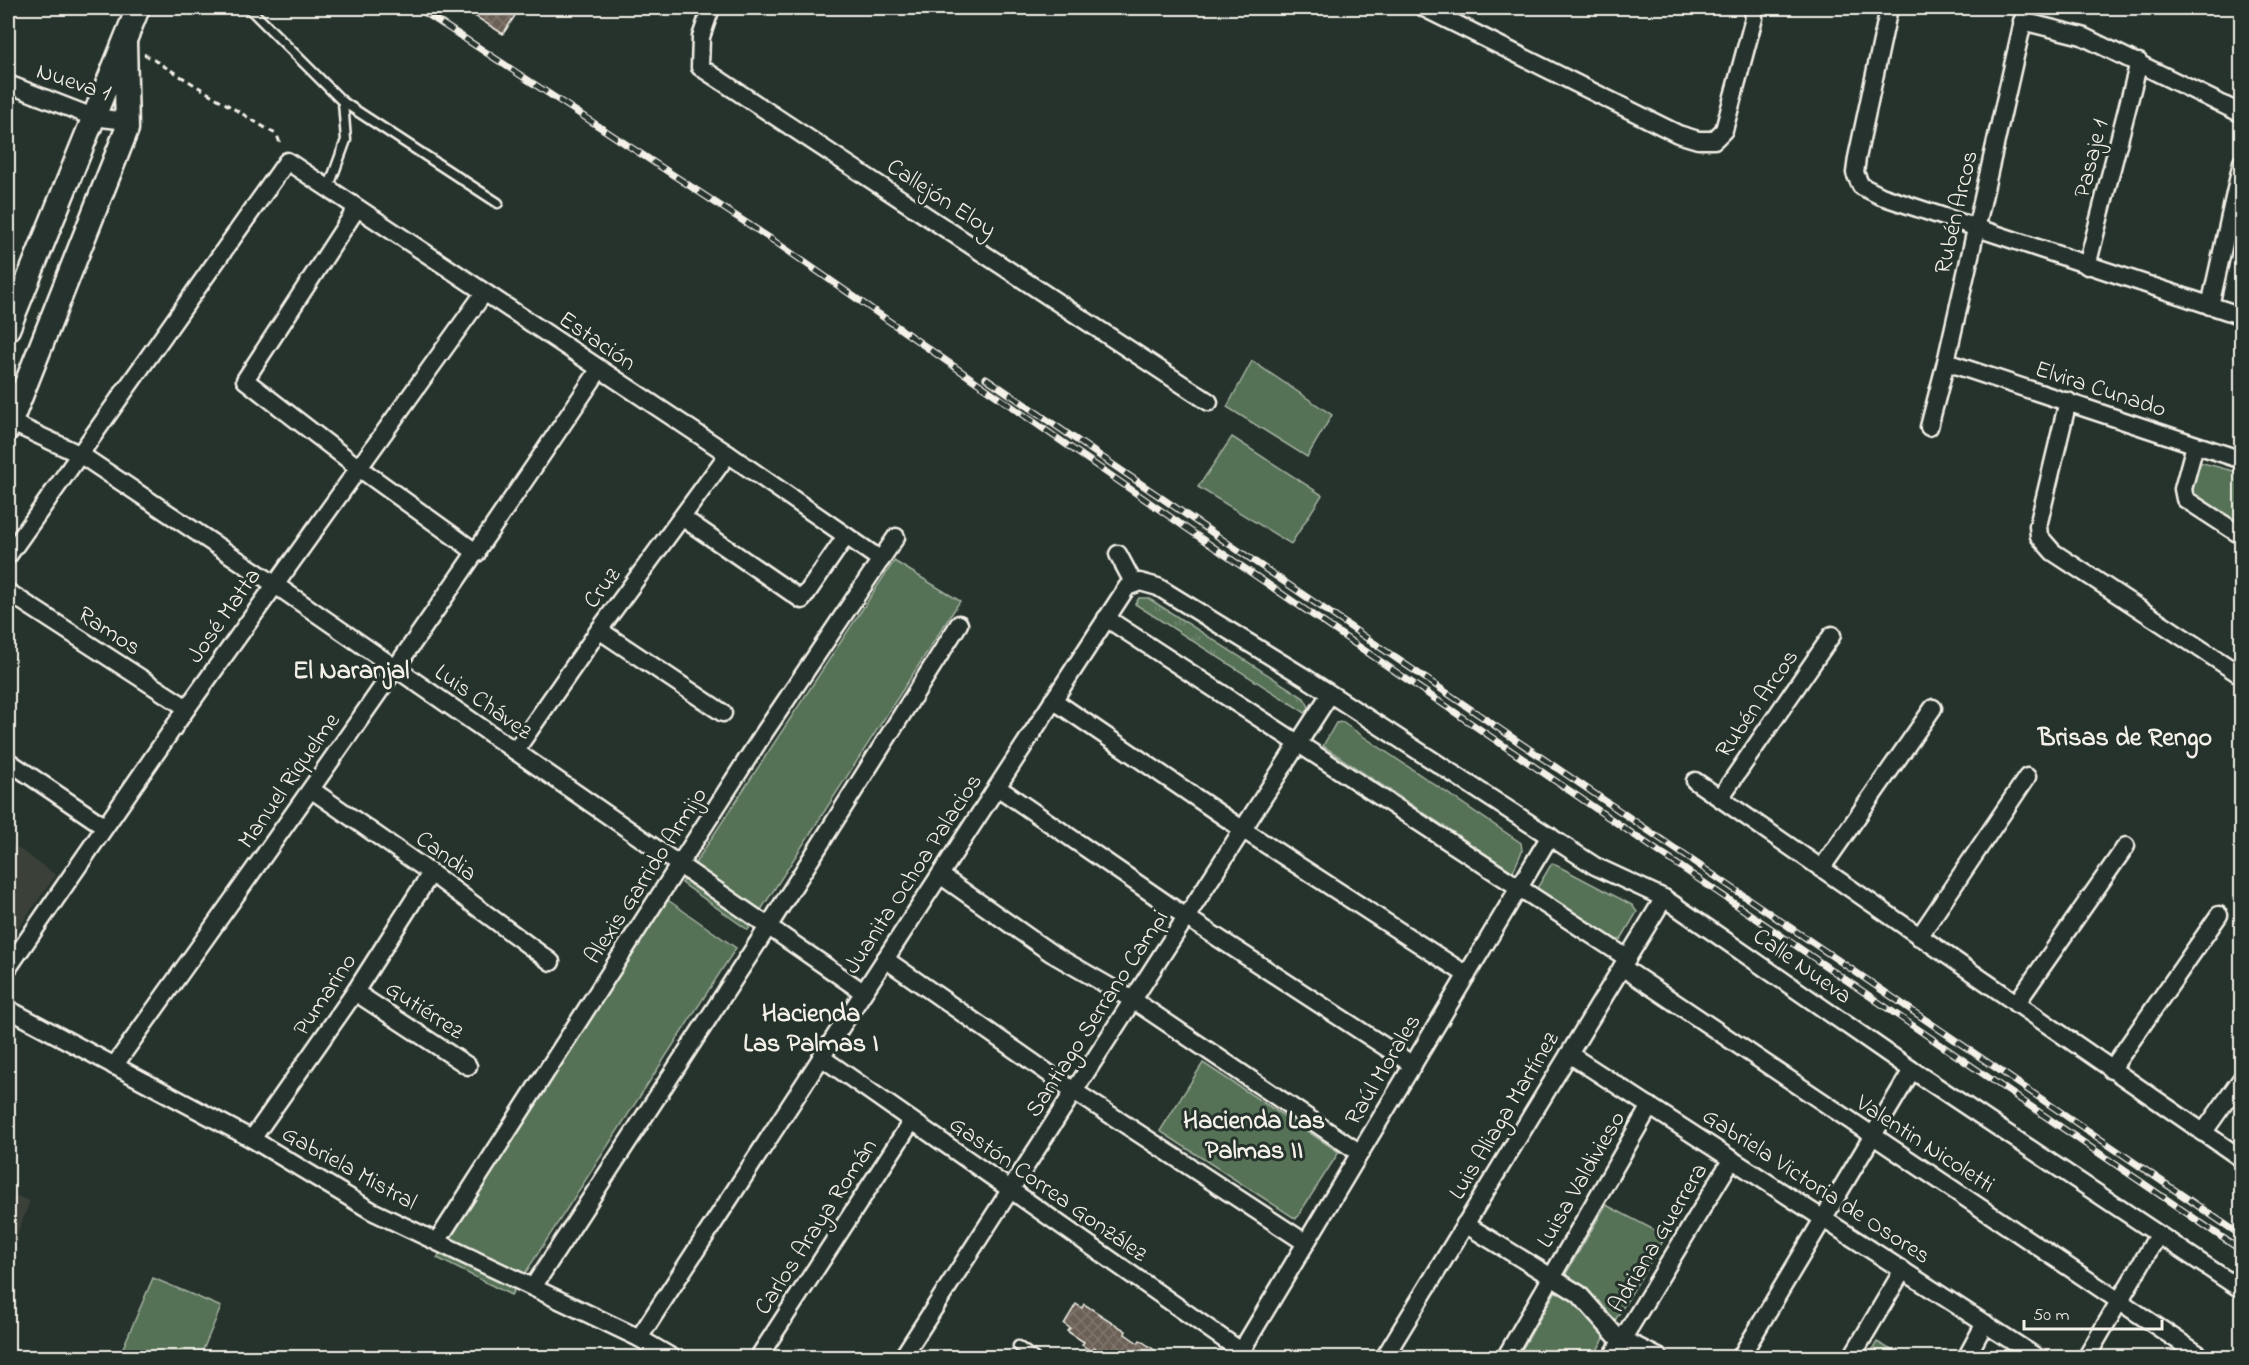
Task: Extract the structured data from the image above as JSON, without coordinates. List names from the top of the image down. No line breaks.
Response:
{"streets":{"street":["Nueva 1","Pasaje 1","Callejón Eloy","Rubén Arcos","Estación","Elvira Cunado","Cruz","José Matta","Ramos","Luis Chávez","Manuel Riquelme","Candia","Juanita Ochoa Palacios","Alexis Garrido Armijo","Calle Nueva","Pumarino","Gutiérrez","Santiago Serrano Campi","Raúl Morales","Luis Aliaga Martínez","Valentin Nicoletti","Gabriela Mistral","Luisa Valdivieso","Gabriela Victoria de Osores","Gastón Correa González","Carlos Araya Román","Adriana Guerrera"]},"crossings":[["Rubén Arcos","Elvira Cunado"],["Estación","Cruz"],["Estación","José Matta"],["Estación","Manuel Riquelme"],["Estación","Alexis Garrido Armijo"],["Cruz","Luis Chávez"],["José Matta","Ramos"],["José Matta","Luis Chávez"],["Luis Chávez","Manuel Riquelme"],["Luis Chávez","Juanita Ochoa Palacios"],["Luis Chávez","Alexis Garrido Armijo"],["Manuel Riquelme","Candia"],["Manuel Riquelme","Gabriela Mistral"],["Candia","Pumarino"],["Juanita Ochoa Palacios","Calle Nueva"],["Juanita Ochoa Palacios","Valentin Nicoletti"],["Juanita Ochoa Palacios","Gabriela Mistral"],["Juanita Ochoa Palacios","Gastón Correa González"],["Alexis Garrido Armijo","Gabriela Mistral"],["Calle Nueva","Santiago Serrano Campi"],["Calle Nueva","Raúl Morales"],["Calle Nueva","Luis Aliaga Martínez"],["Pumarino","Gutiérrez"],["Pumarino","Gabriela Mistral"],["Santiago Serrano Campi","Valentin Nicoletti"],["Santiago Serrano Campi","Gastón Correa González"],["Raúl Morales","Valentin Nicoletti"],["Raúl Morales","Gastón Correa González"],["Luis Aliaga Martínez","Valentin Nicoletti"],["Luis Aliaga Martínez","Gabriela Victoria de Osores"],["Luisa Valdivieso","Gabriela Victoria de Osores"],["Gabriela Victoria de Osores","Adriana Guerrera"],["Gastón Correa González","Carlos Araya Román"]],"districts":["El Naranjal","Brisas de Rengo","Hacienda Las Palmas I","Hacienda Las Palmas II"],"scale_bar":"50 m"}
